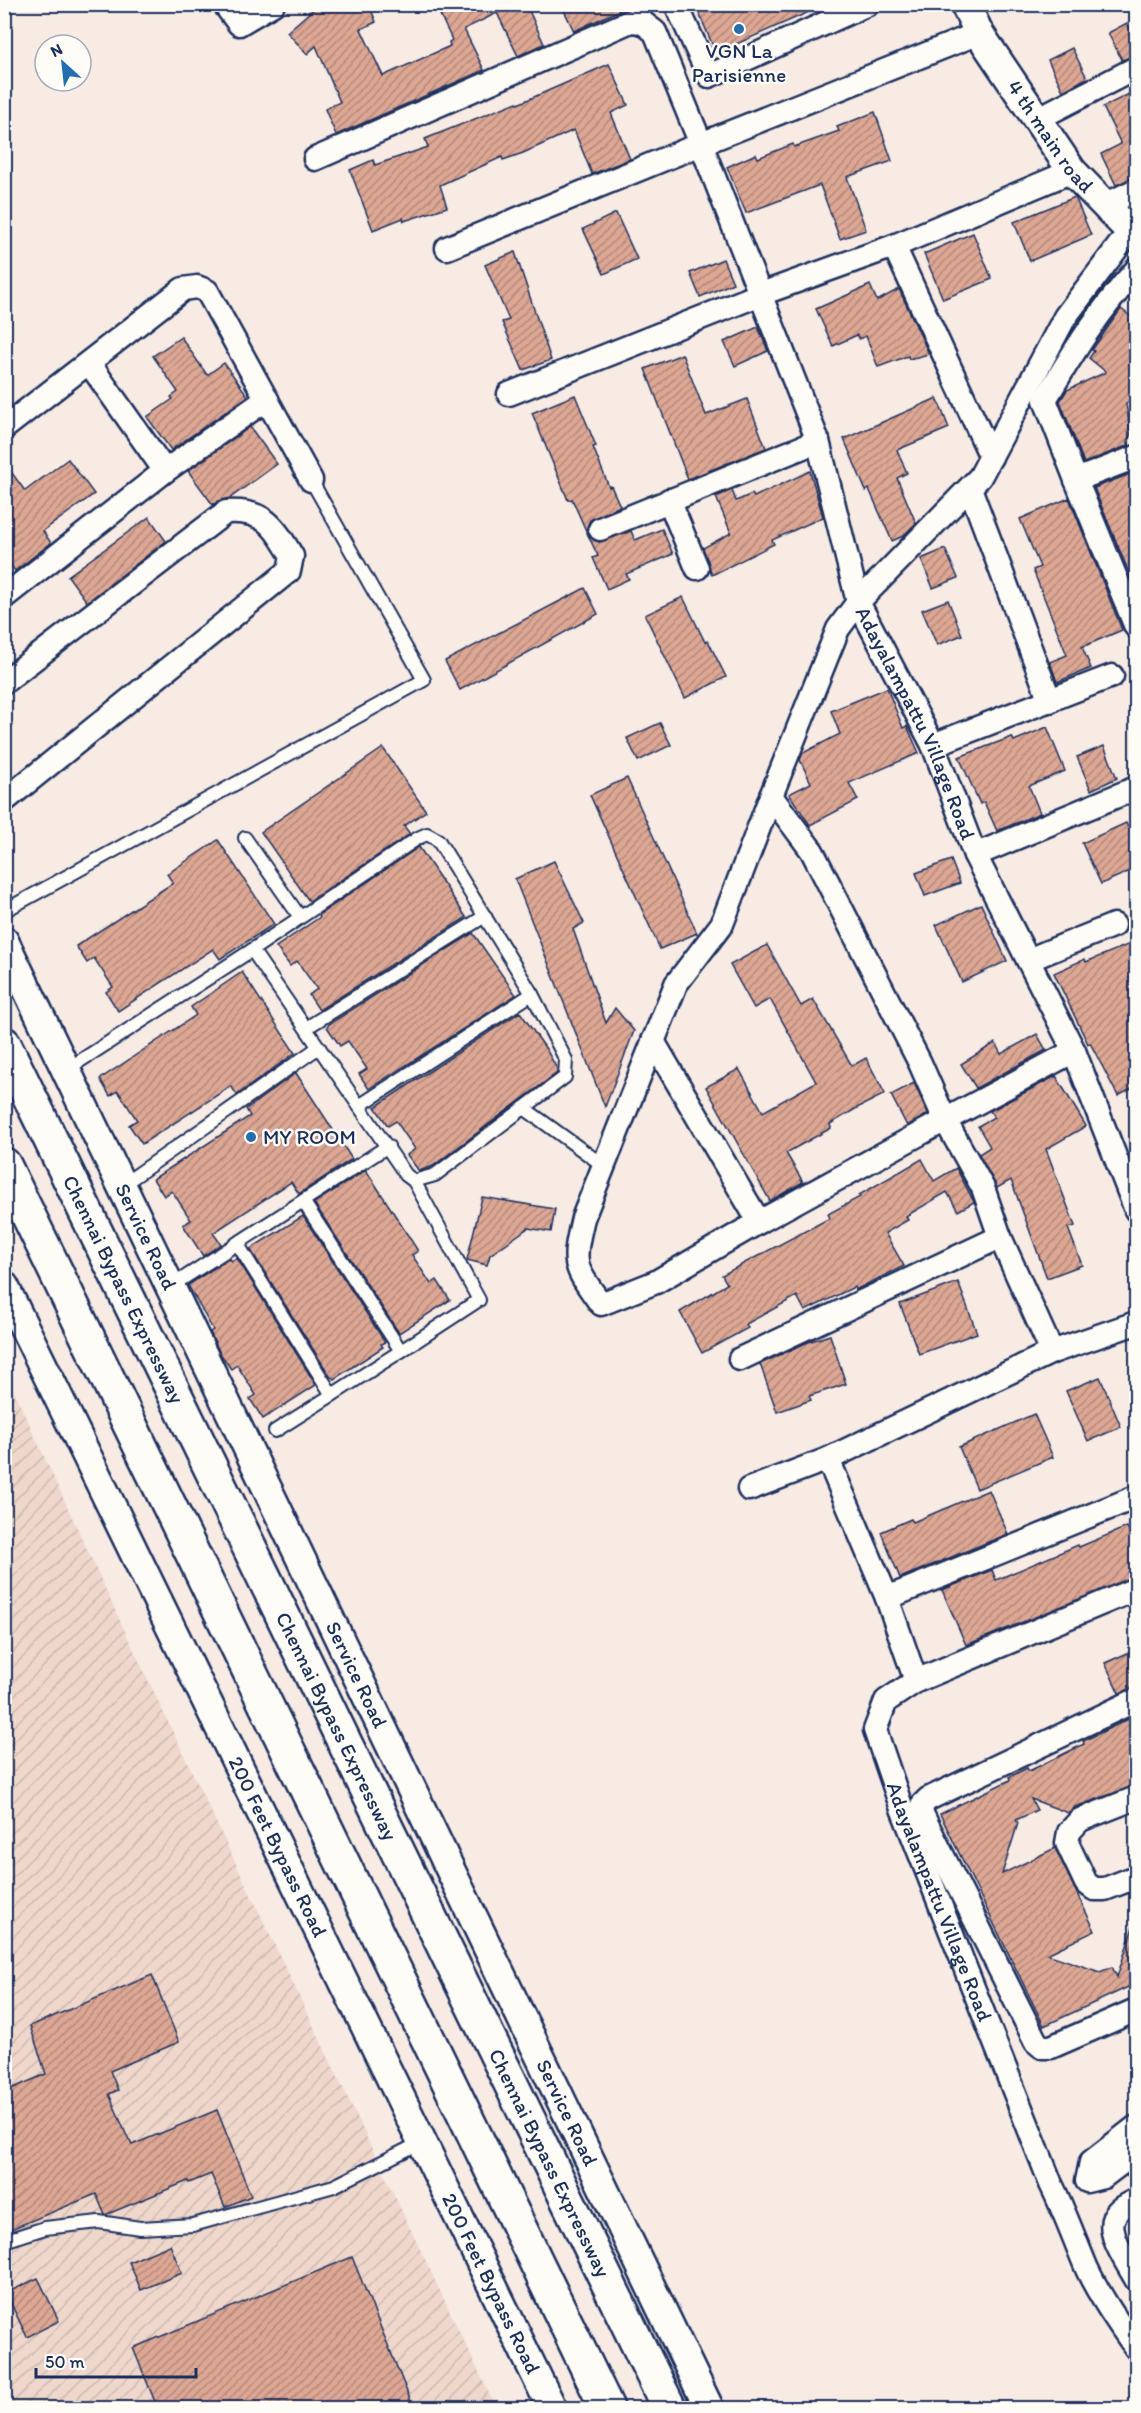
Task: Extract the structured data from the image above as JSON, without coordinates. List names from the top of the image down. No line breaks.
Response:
{"streets":{"highway":["Chennai Bypass Expressway"],"street":["4 th main road","Adayalampattu Village Road","Service Road","200 Feet Bypass Road"]},"crossings":[["4 th main road","Adayalampattu Village Road"]],"places":["VGN La Parisienne","MY ROOM"],"scale_bar":"50 m","north":"top left"}
